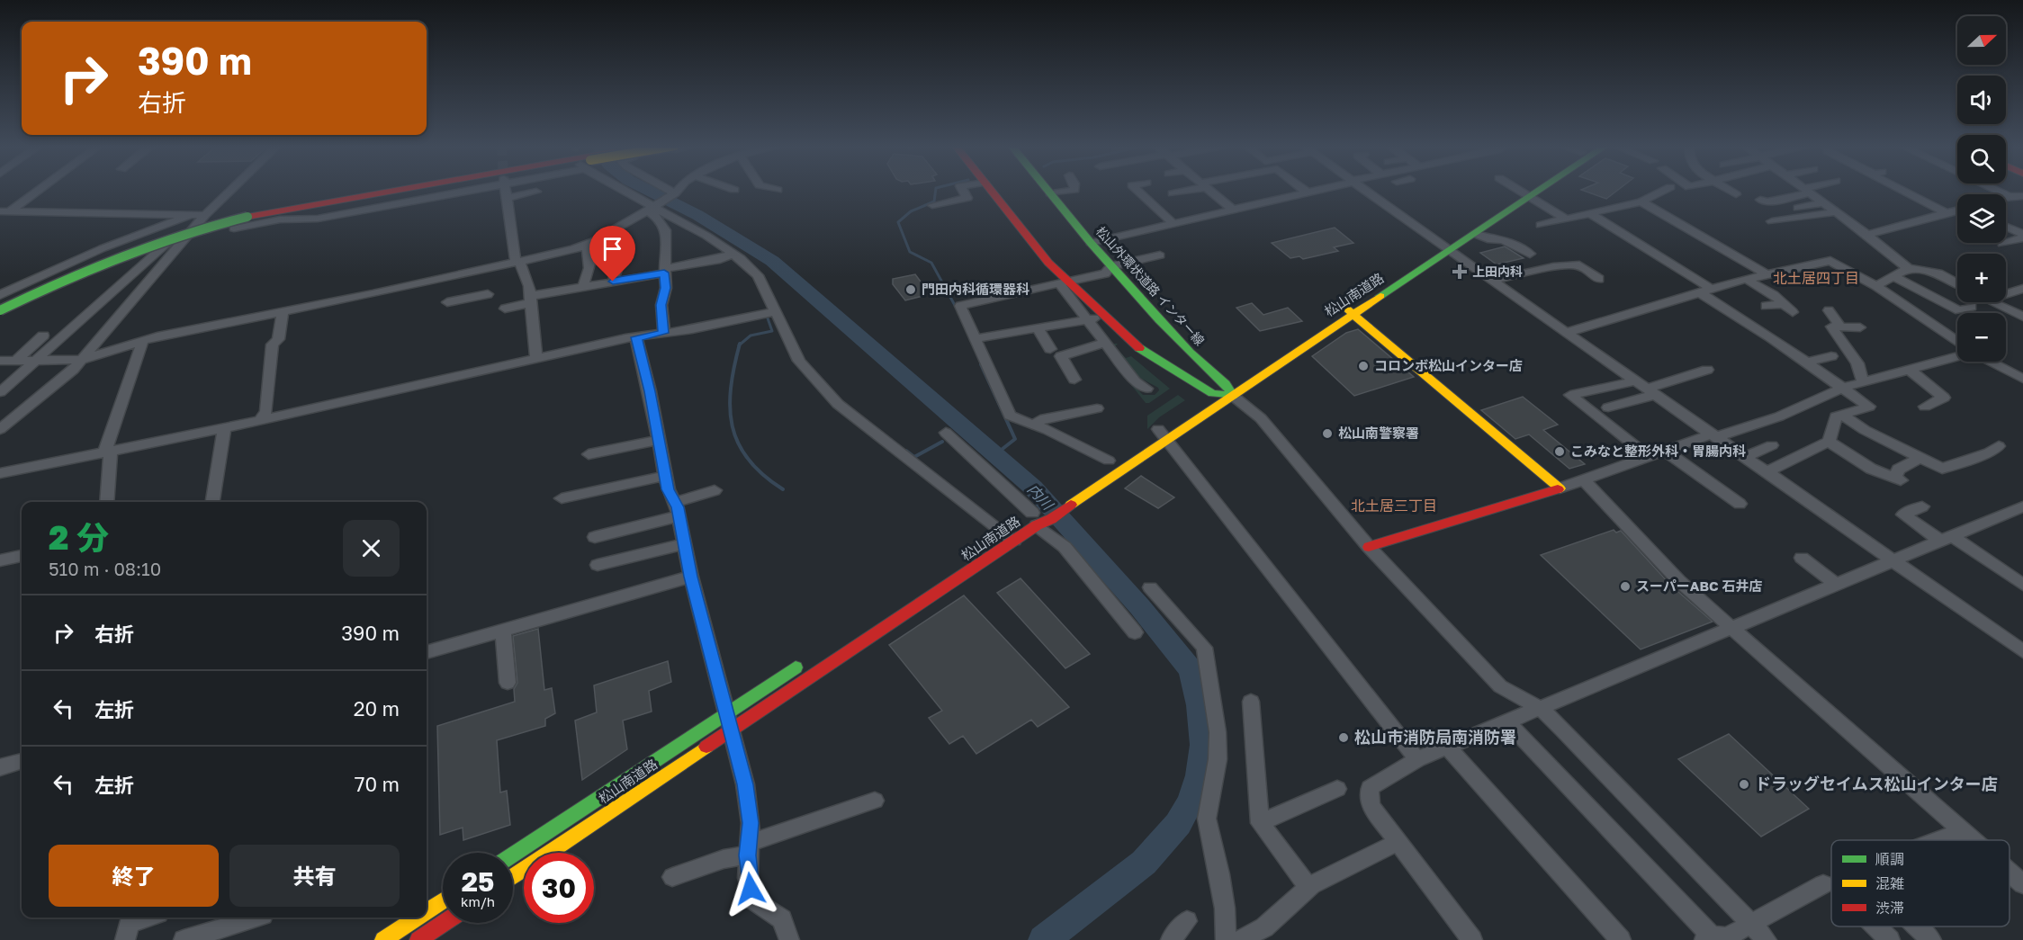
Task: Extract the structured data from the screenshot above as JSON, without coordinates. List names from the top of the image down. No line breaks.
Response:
{"streets":{"main road":["松山外環状道路 インター線","松山南道路"]},"crossings":[["松山外環状道路 インター線","松山南道路"]],"districts":["北土居四丁目","北土居三丁目"],"water":["内川"],"places":{"health":["上田内科"],"other":["門田内科循環器科","コロンボ松山インター店","松山南警察署","こみなと整形外科・胃腸内科","スーパーABC 石井店","松山市消防局南消防署","ドラッグセイムス松山インター店"]},"legend":["順調","混雑","渋滞"],"north":"right","page":{"map_buttons":["+","−"],"turn":["390 m","右折"],"heading":["2 分","510 m · 08:10"],"list":[{"name":"右折","value":"390 m"},{"name":"左折","value":"20 m"},{"name":"左折","value":"70 m"}],"buttons":["終了","共有"],"speed":"25 km/h","limit":"30"}}
